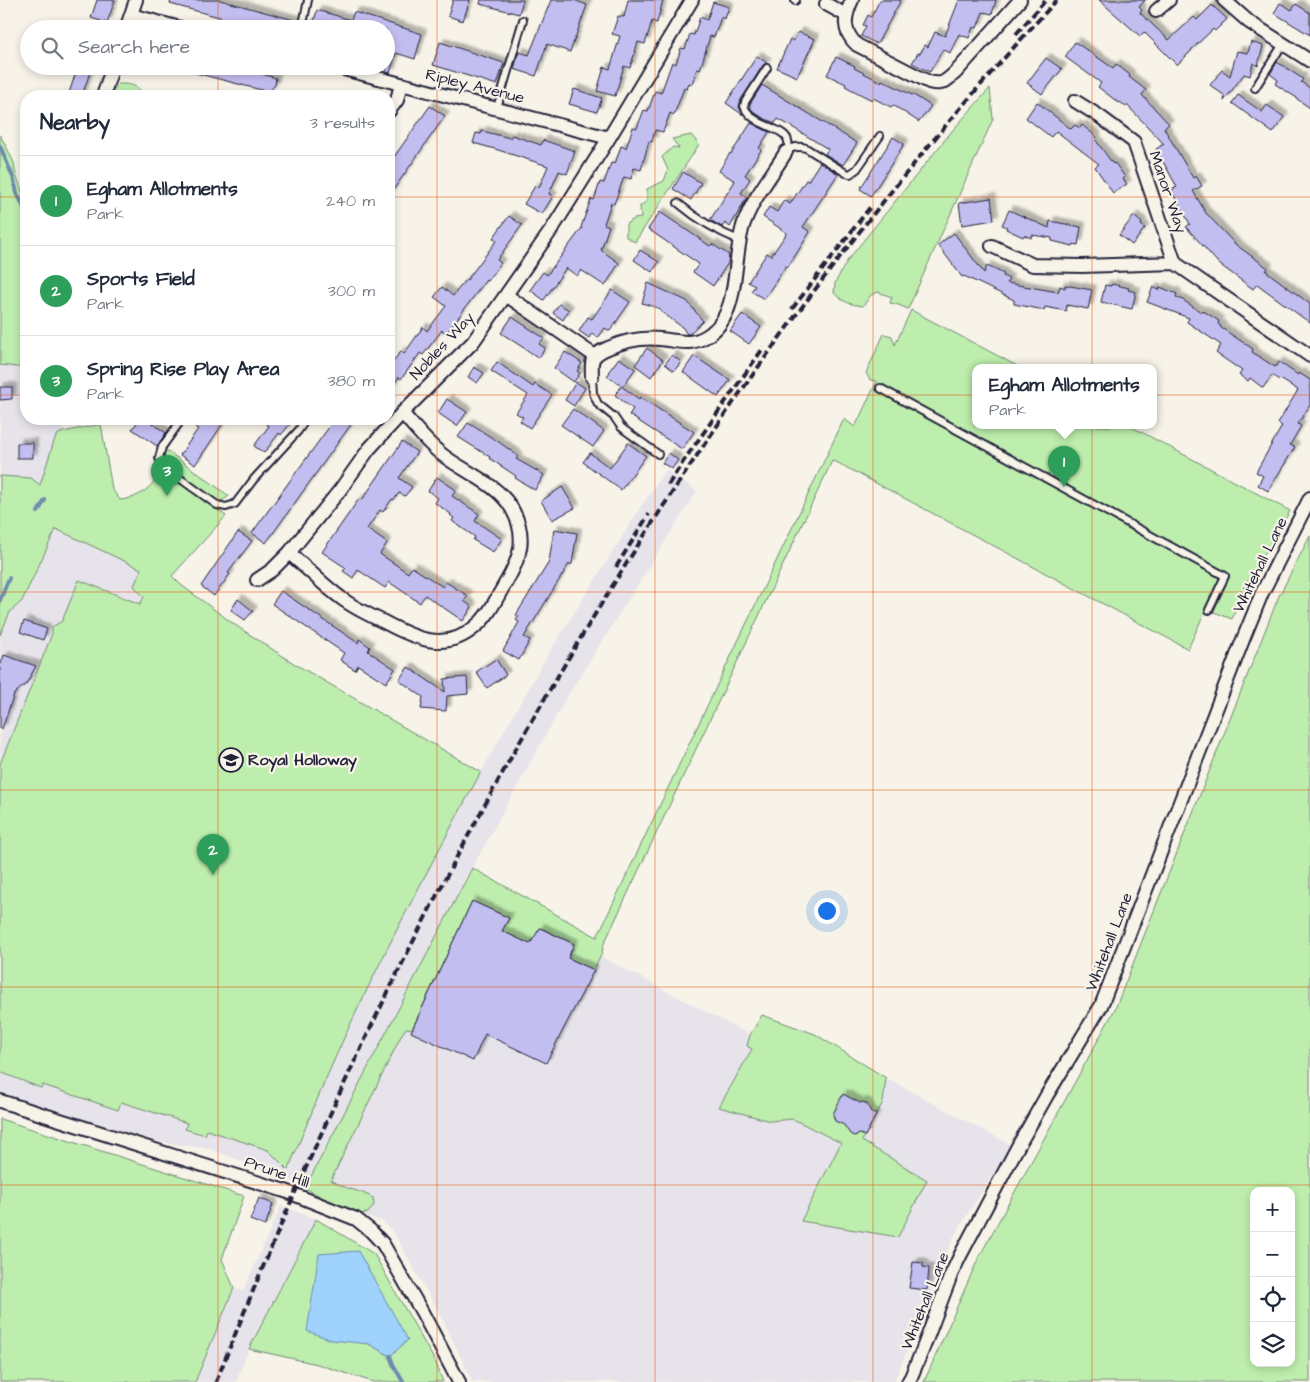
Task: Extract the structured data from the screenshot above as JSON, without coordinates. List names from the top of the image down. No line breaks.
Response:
{"streets":{"street":["Ripley Avenue","Manor Way","Nobles Way","Whitehall Lane","Prune Hill"]},"crossings":[["Ripley Avenue","Nobles Way"]],"places":{"school or university":["Royal Holloway"]},"page":{"search":"Search here","heading":["Nearby","3 results"],"list":[{"mark":"1","name":"Egham Allotments","note":"Park","value":"240 m"},{"mark":"2","name":"Sports Field","note":"Park","value":"300 m"},{"mark":"3","name":"Spring Rise Play Area","note":"Park","value":"380 m"}],"popup":["Egham Allotments","Park"],"pins":["1","3","2"],"map_buttons":["+","−"]}}
